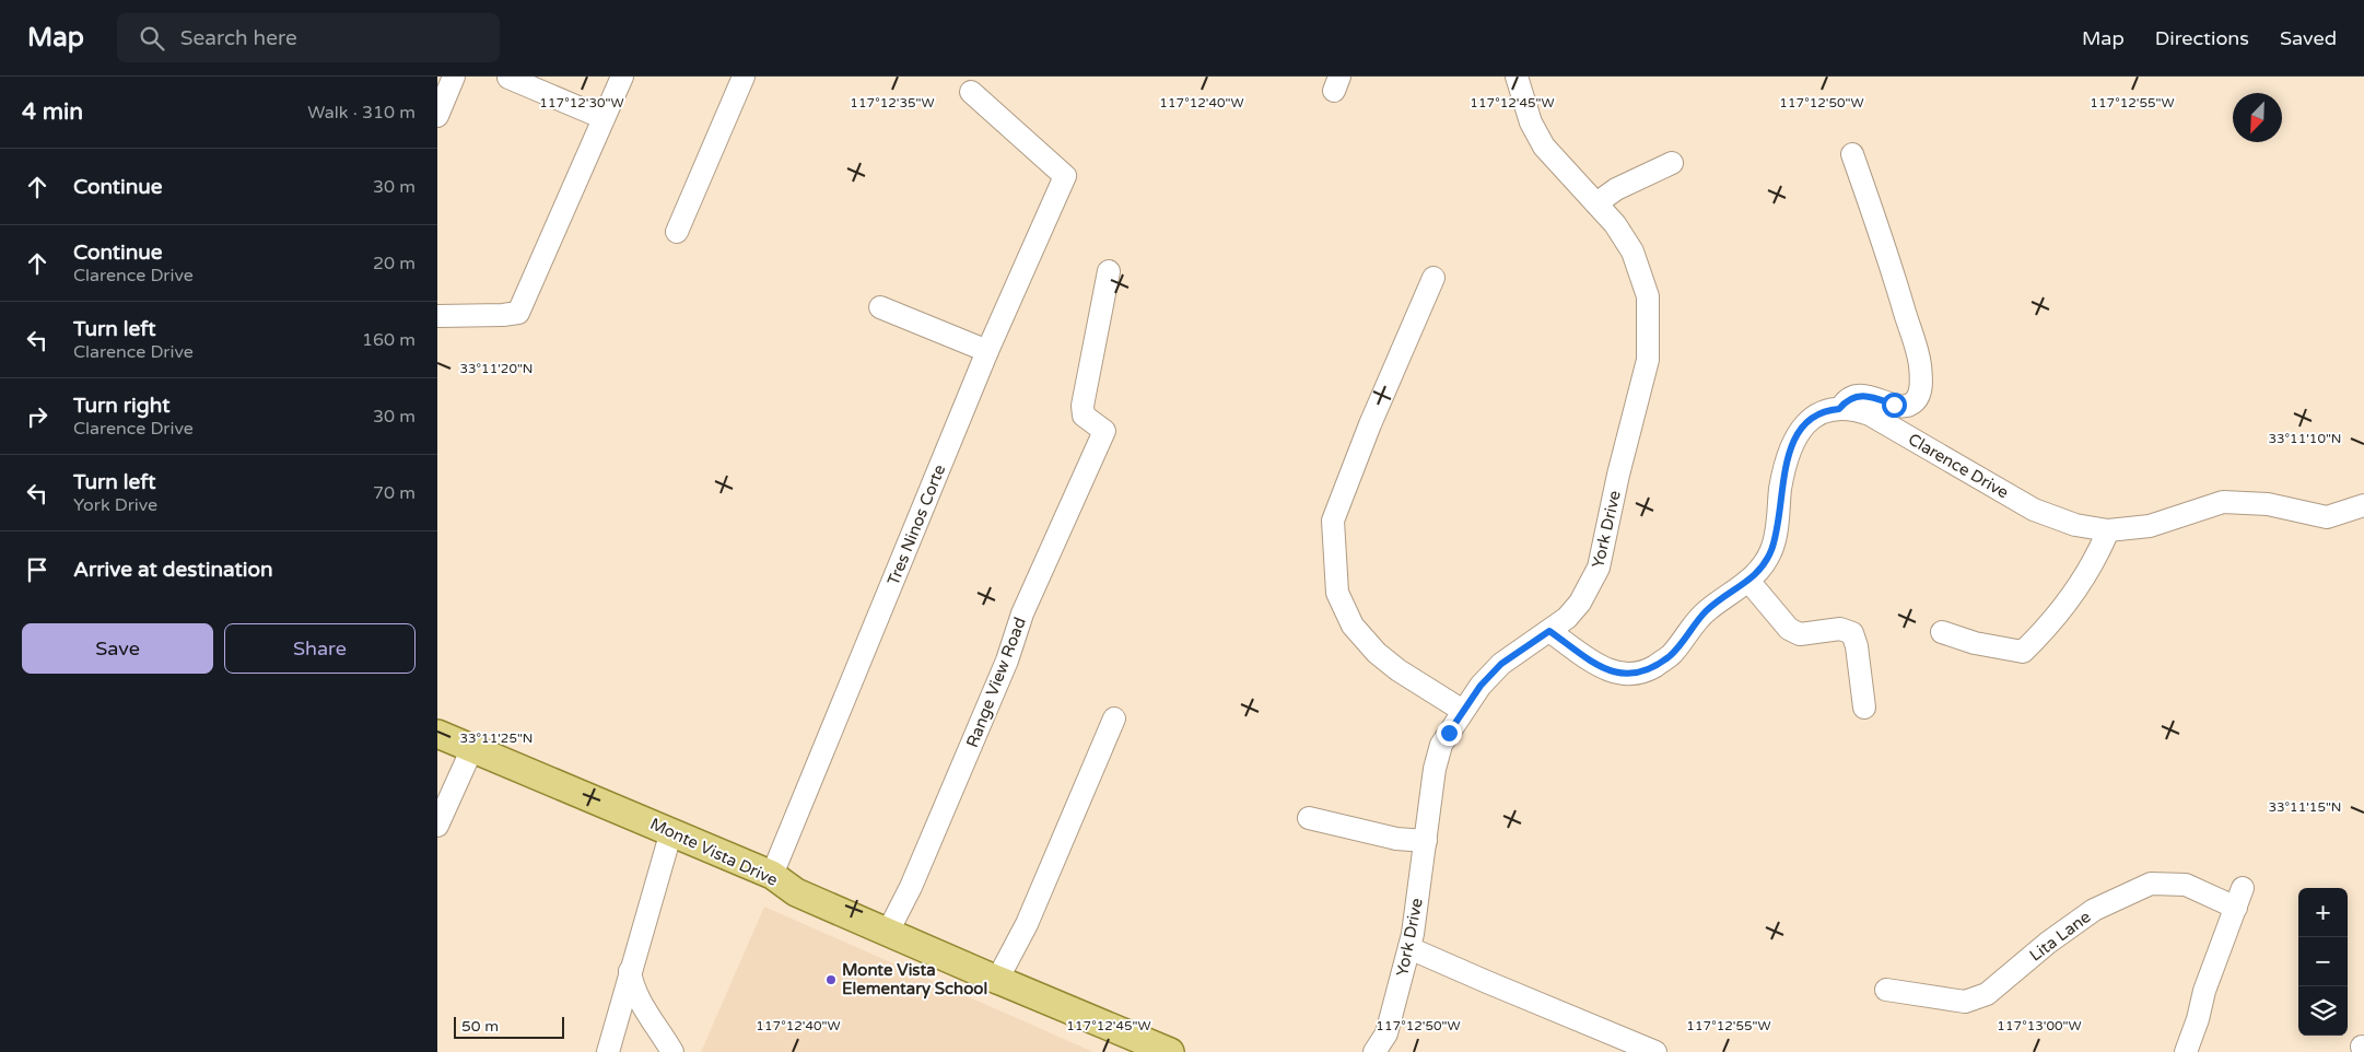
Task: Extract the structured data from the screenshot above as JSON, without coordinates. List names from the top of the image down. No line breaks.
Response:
{"streets":{"main road":["Monte Vista Drive"],"street":["Clarence Drive","Tres Ninos Corte","York Drive","Range View Road","Lita Lane"]},"crossings":[["Clarence Drive","York Drive"],["Tres Ninos Corte","Monte Vista Drive"],["Range View Road","Monte Vista Drive"]],"places":["Monte Vista Elementary School"],"scale_bar":"50 m","north":"bottom left","page":{"header":"Map","search":"Search here","nav":["Map","Directions","Saved"],"heading":["4 min","Walk · 310 m"],"list":[["Continue","30 m"],["Continue","Clarence Drive","20 m"],["Turn left","Clarence Drive","160 m"],["Turn right","Clarence Drive","30 m"],["Turn left","York Drive","70 m"],"Arrive at destination"],"buttons":["Save","Share"],"map_buttons":["+","−"],"scale":"50 m"},"coordinates":["117°12'30\"W","117°12'35\"W","117°12'40\"W","117°12'45\"W","117°12'50\"W","117°12'55\"W","33°11'20\"N","33°11'10\"N","33°11'25\"N","33°11'15\"N","117°13'00\"W"]}
